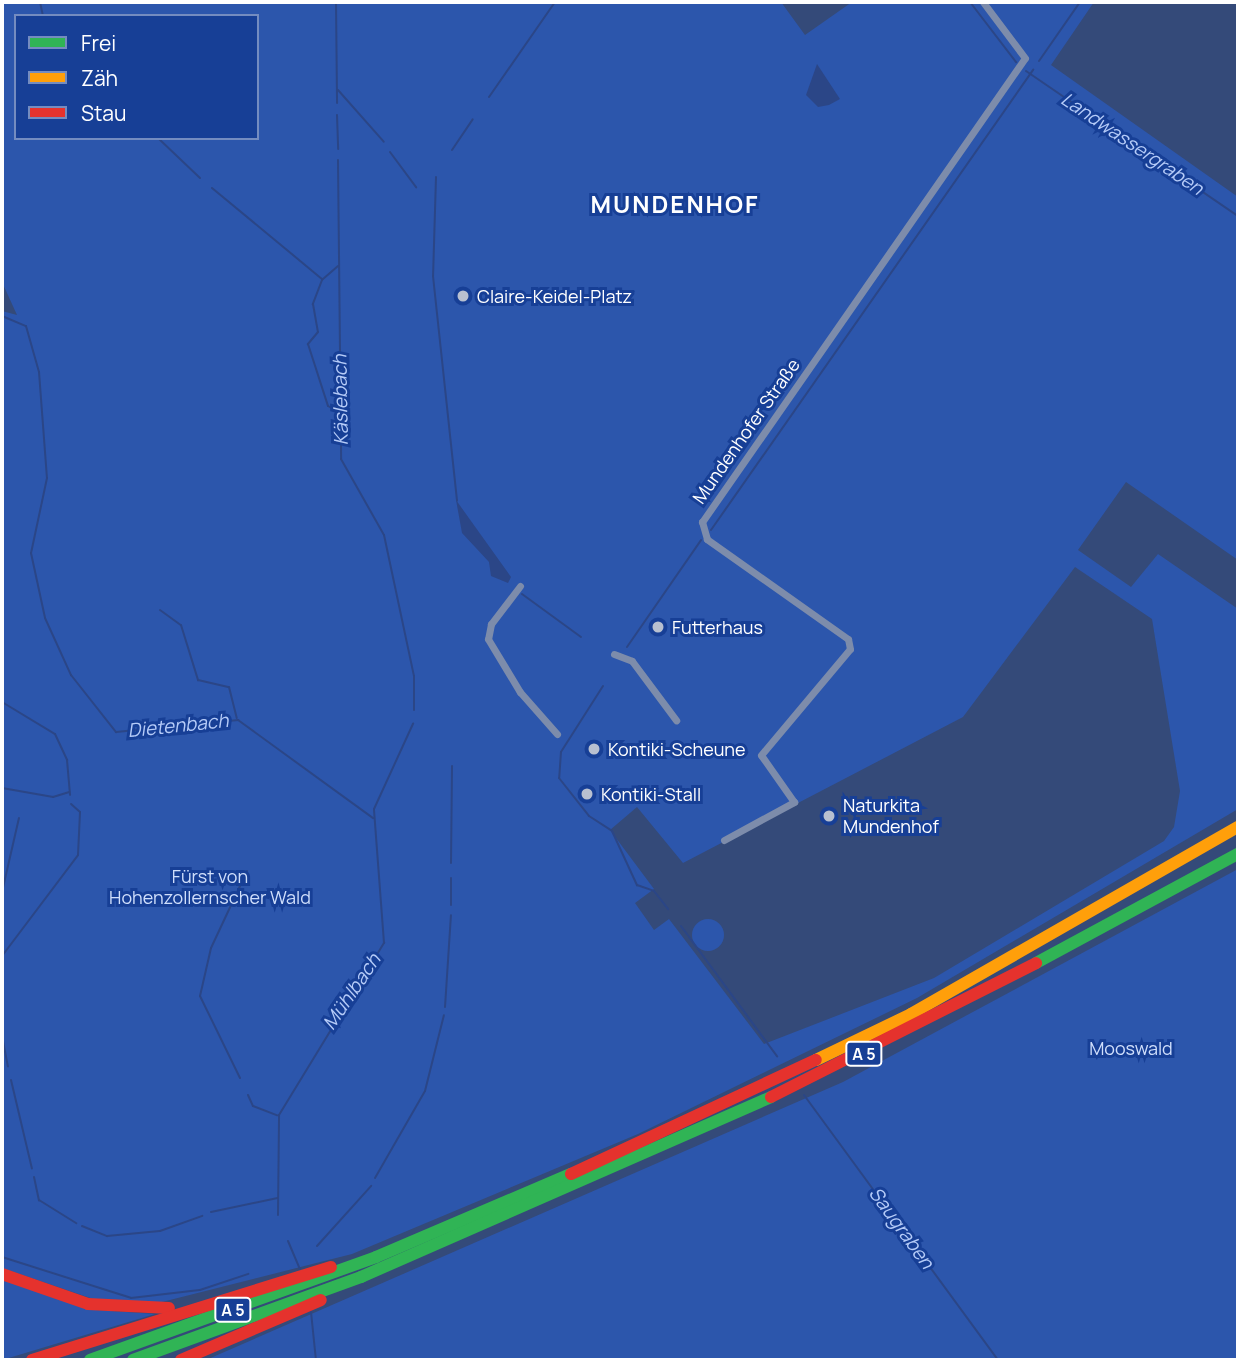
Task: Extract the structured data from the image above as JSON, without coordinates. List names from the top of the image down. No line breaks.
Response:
{"streets":{"highway":["A 5"],"street":["Mundenhofer Straße"]},"districts":["MUNDENHOF"],"water":["Landwassergraben","Käslebach","Dietenbach","Mühlbach","Saugraben"],"parks":["Fürst von Hohenzollernscher Wald","Mooswald"],"places":["Claire-Keidel-Platz","Futterhaus","Kontiki-Scheune","Kontiki-Stall","Naturkita Mundenhof"],"legend":["Frei","Zäh","Stau"]}
